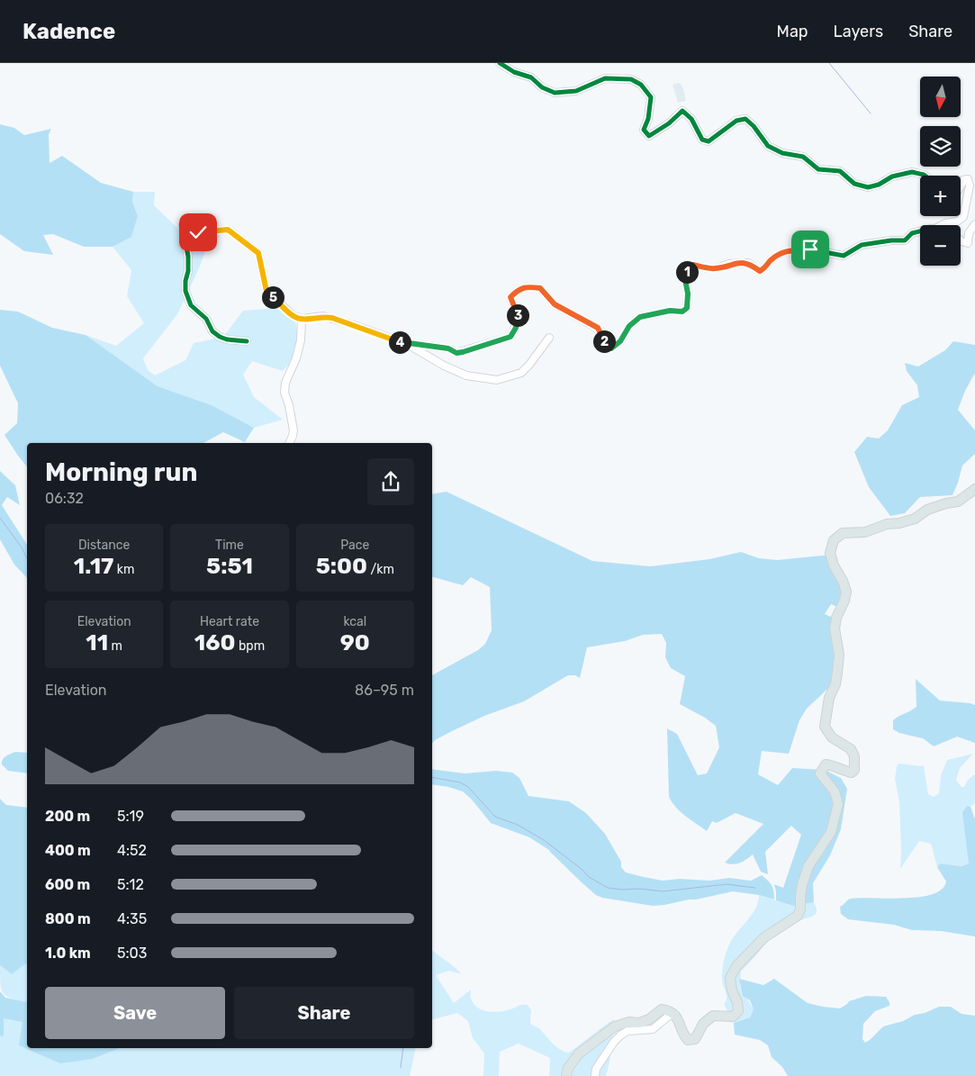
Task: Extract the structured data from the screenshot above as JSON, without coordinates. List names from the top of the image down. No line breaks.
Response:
{"north":"bottom","page":{"header":"Kadence","nav":["Map","Layers","Share"],"map_buttons":["+","−"],"pins":["1","5","3","2","4"],"heading":["Morning run","06:32"],"stats":[["Distance","1.17 km"],["Time","5:51"],["Pace","5:00 /km"],["Elevation","11 m"],["Heart rate","160 bpm"],["kcal","90"]],"chart":["Elevation","86–95 m"],"list":[{"name":"200 m","note":"5:19"},{"name":"400 m","note":"4:52"},{"name":"600 m","note":"5:12"},{"name":"800 m","note":"4:35"},{"name":"1.0 km","note":"5:03"}],"buttons":["Save","Share"]}}
